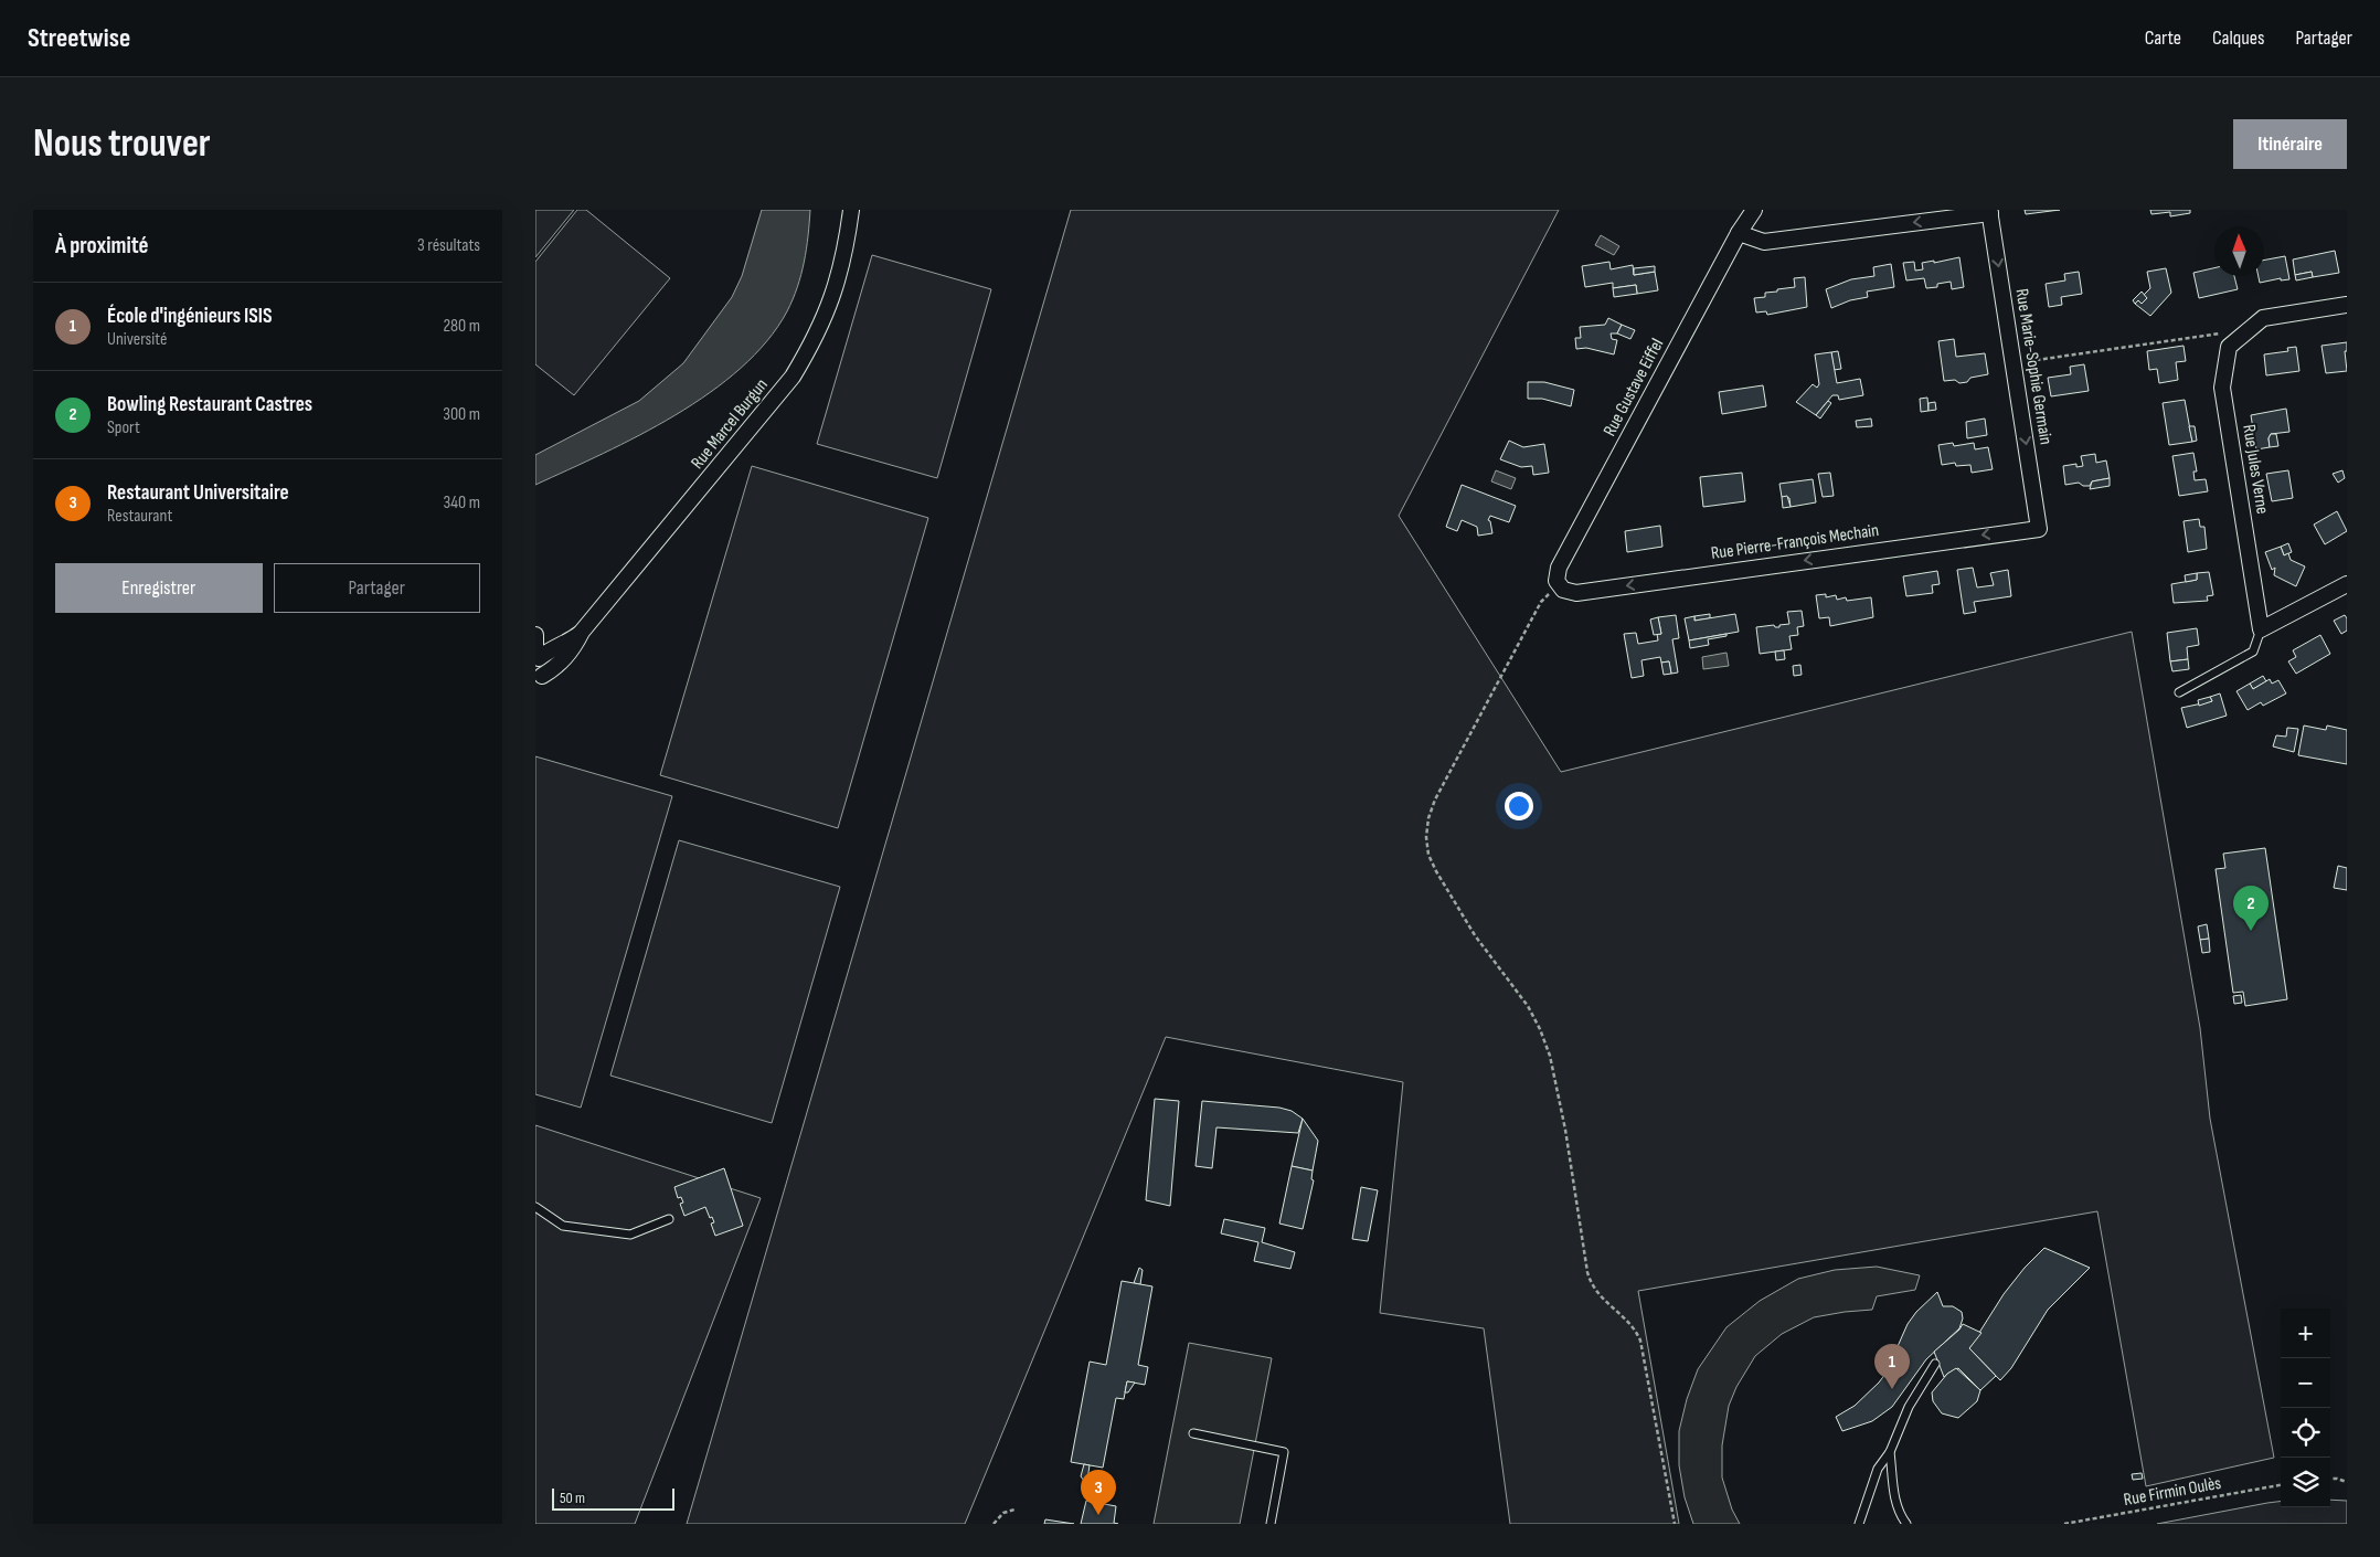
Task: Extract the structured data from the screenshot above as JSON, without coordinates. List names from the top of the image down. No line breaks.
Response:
{"streets":{"street":["Rue Marie-Sophie Germain","Rue Gustave Eiffel","Rue Marcel Burgun","Rue Jules Verne","Rue Pierre-François Mechain"],"path":["Rue Firmin Oulès"]},"crossings":[["Rue Marie-Sophie Germain","Rue Pierre-François Mechain"],["Rue Gustave Eiffel","Rue Pierre-François Mechain"]],"one_way":["Rue Marie-Sophie Germain","Rue Pierre-François Mechain"],"scale_bar":"50 m","north":"top","page":{"header":"Streetwise","nav":["Carte","Calques","Partager"],"buttons":["Itinéraire",["Enregistrer","Partager"]],"title":"Nous trouver","heading":["À proximité","3 résultats"],"list":[{"mark":"1","name":"École d'ingénieurs ISIS","note":"Université","value":"280 m"},{"mark":"2","name":"Bowling Restaurant Castres","note":"Sport","value":"300 m"},{"mark":"3","name":"Restaurant Universitaire","note":"Restaurant","value":"340 m"}],"pins":["2","1","3"],"map_buttons":["+","−"],"scale":"50 m"}}
